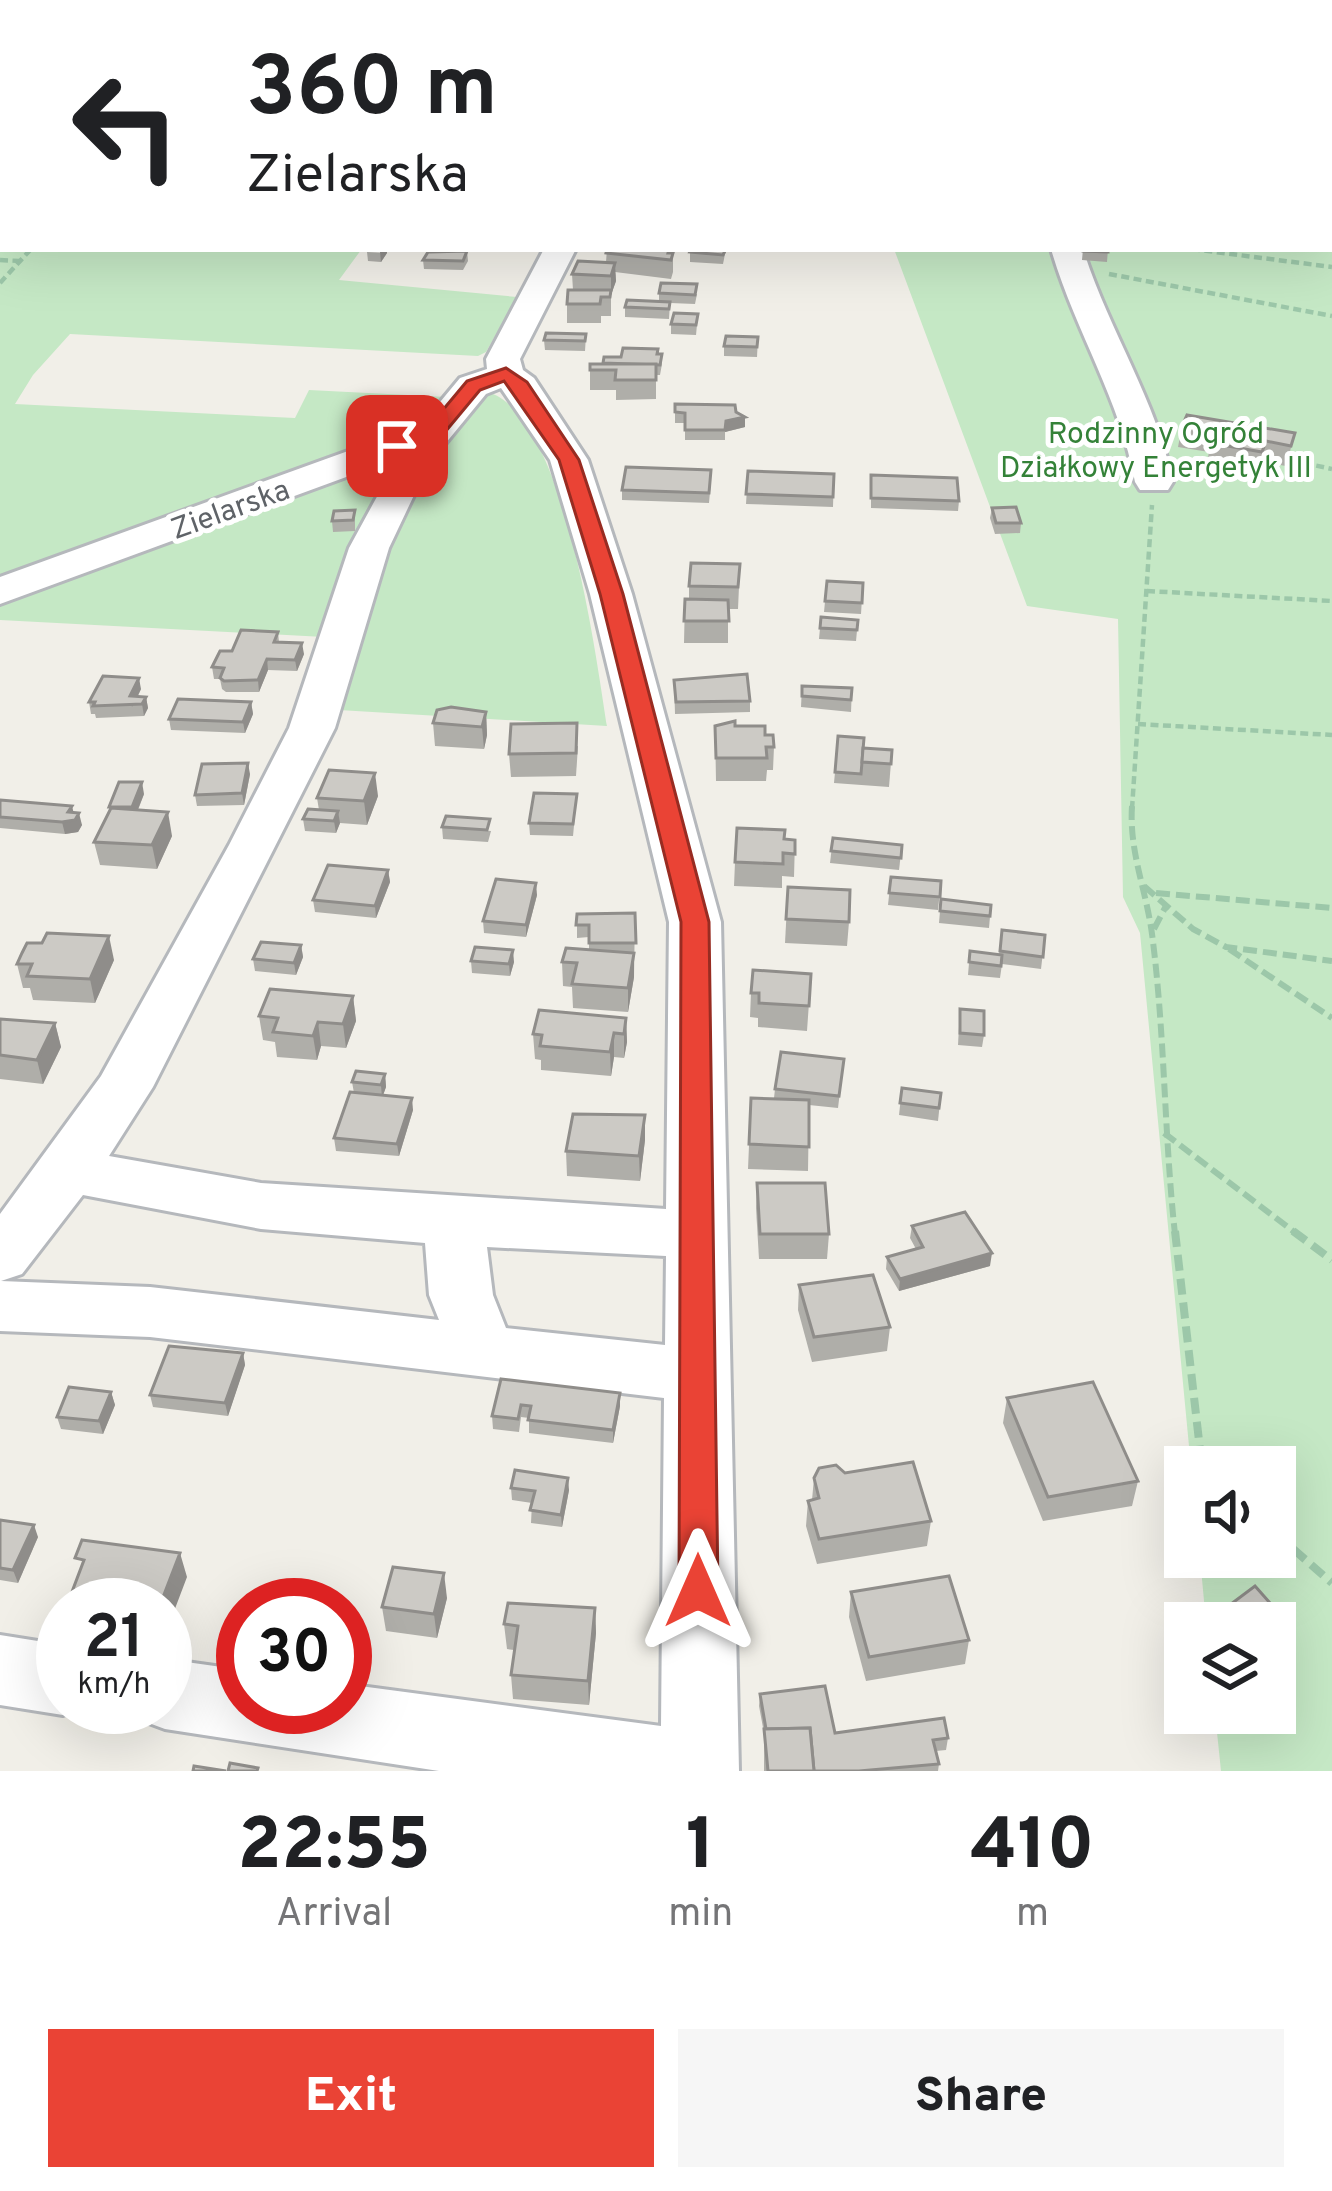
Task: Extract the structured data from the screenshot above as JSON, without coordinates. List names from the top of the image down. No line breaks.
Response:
{"streets":{"street":["Zielarska"]},"parks":["Rodzinny Ogród Działkowy Energetyk III"],"page":{"turn":["360 m","Zielarska"],"speed":"21 km/h","limit":"30","eta":["22:55","Arrival","1","min","410","m"],"buttons":["Exit","Share"]}}
